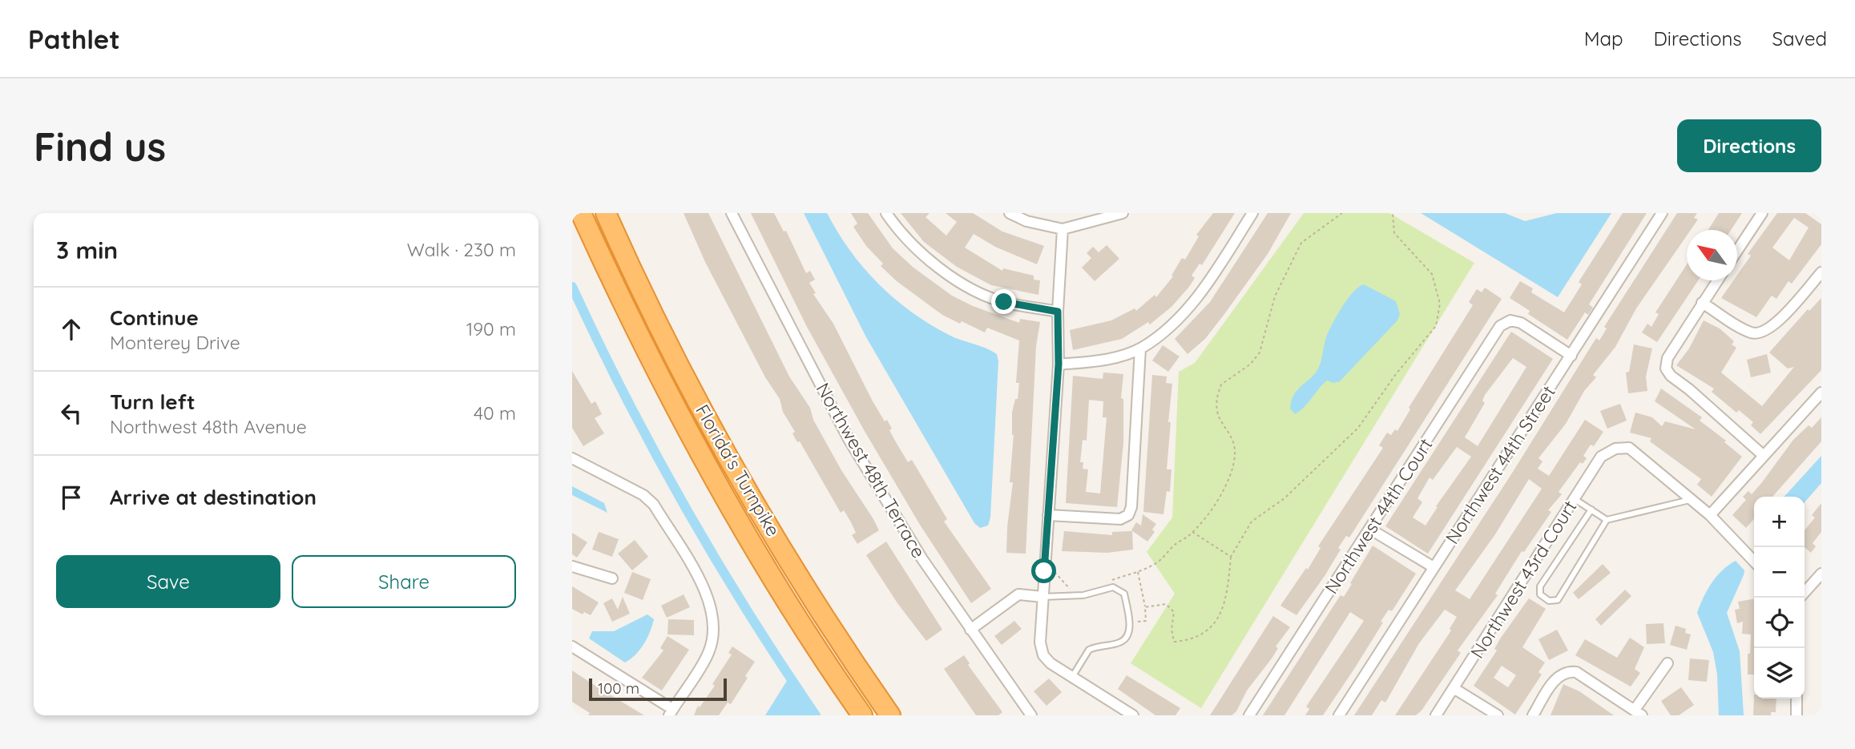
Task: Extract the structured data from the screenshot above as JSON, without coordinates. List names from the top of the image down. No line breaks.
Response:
{"streets":{"highway":["Florida's Turnpike"],"street":["Northwest 44th Street","Northwest 48th Terrace","Northwest 44th Court","Northwest 43rd Court"]},"crossings":[["Northwest 44th Street","Northwest 44th Court"]],"scale_bar":"100 m","north":"top left","page":{"header":"Pathlet","nav":["Map","Directions","Saved"],"buttons":["Directions",["Save","Share"]],"title":"Find us","heading":["3 min","Walk · 230 m"],"list":[["Continue","Monterey Drive","190 m"],["Turn left","Northwest 48th Avenue","40 m"],"Arrive at destination"],"map_buttons":["+","−"],"scale":"100 m"}}
